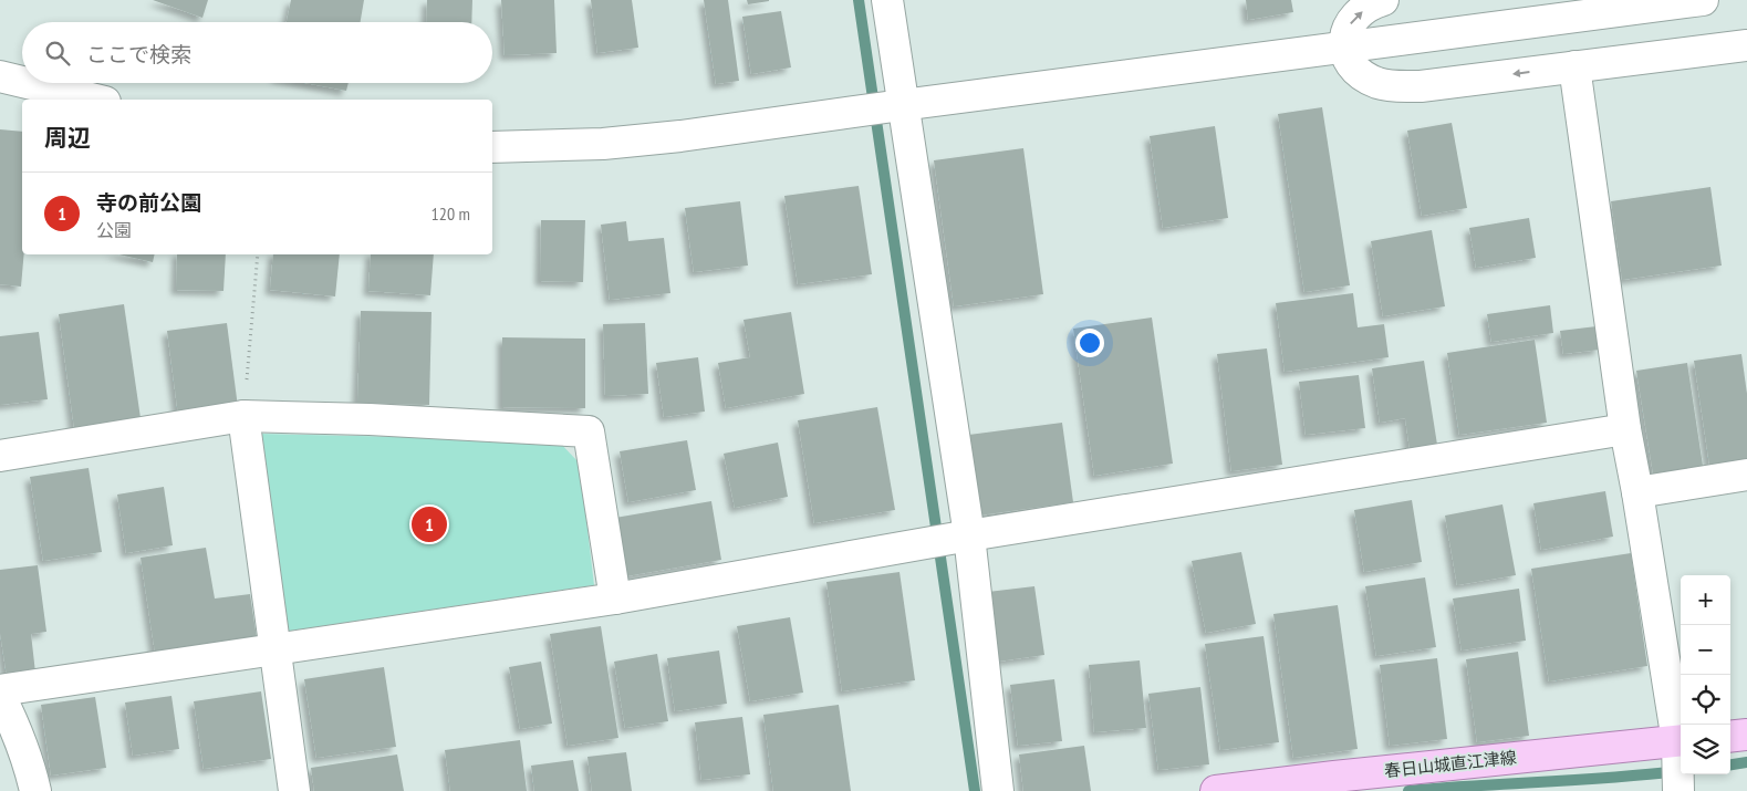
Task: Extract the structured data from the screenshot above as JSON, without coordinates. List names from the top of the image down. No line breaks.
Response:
{"streets":{"main road":["春日山城直江津線"]},"page":{"search":"ここで検索","heading":"周辺","list":[{"mark":"1","name":"寺の前公園","note":"公園","value":"120 m"}],"pins":"1","map_buttons":["+","−"]}}
